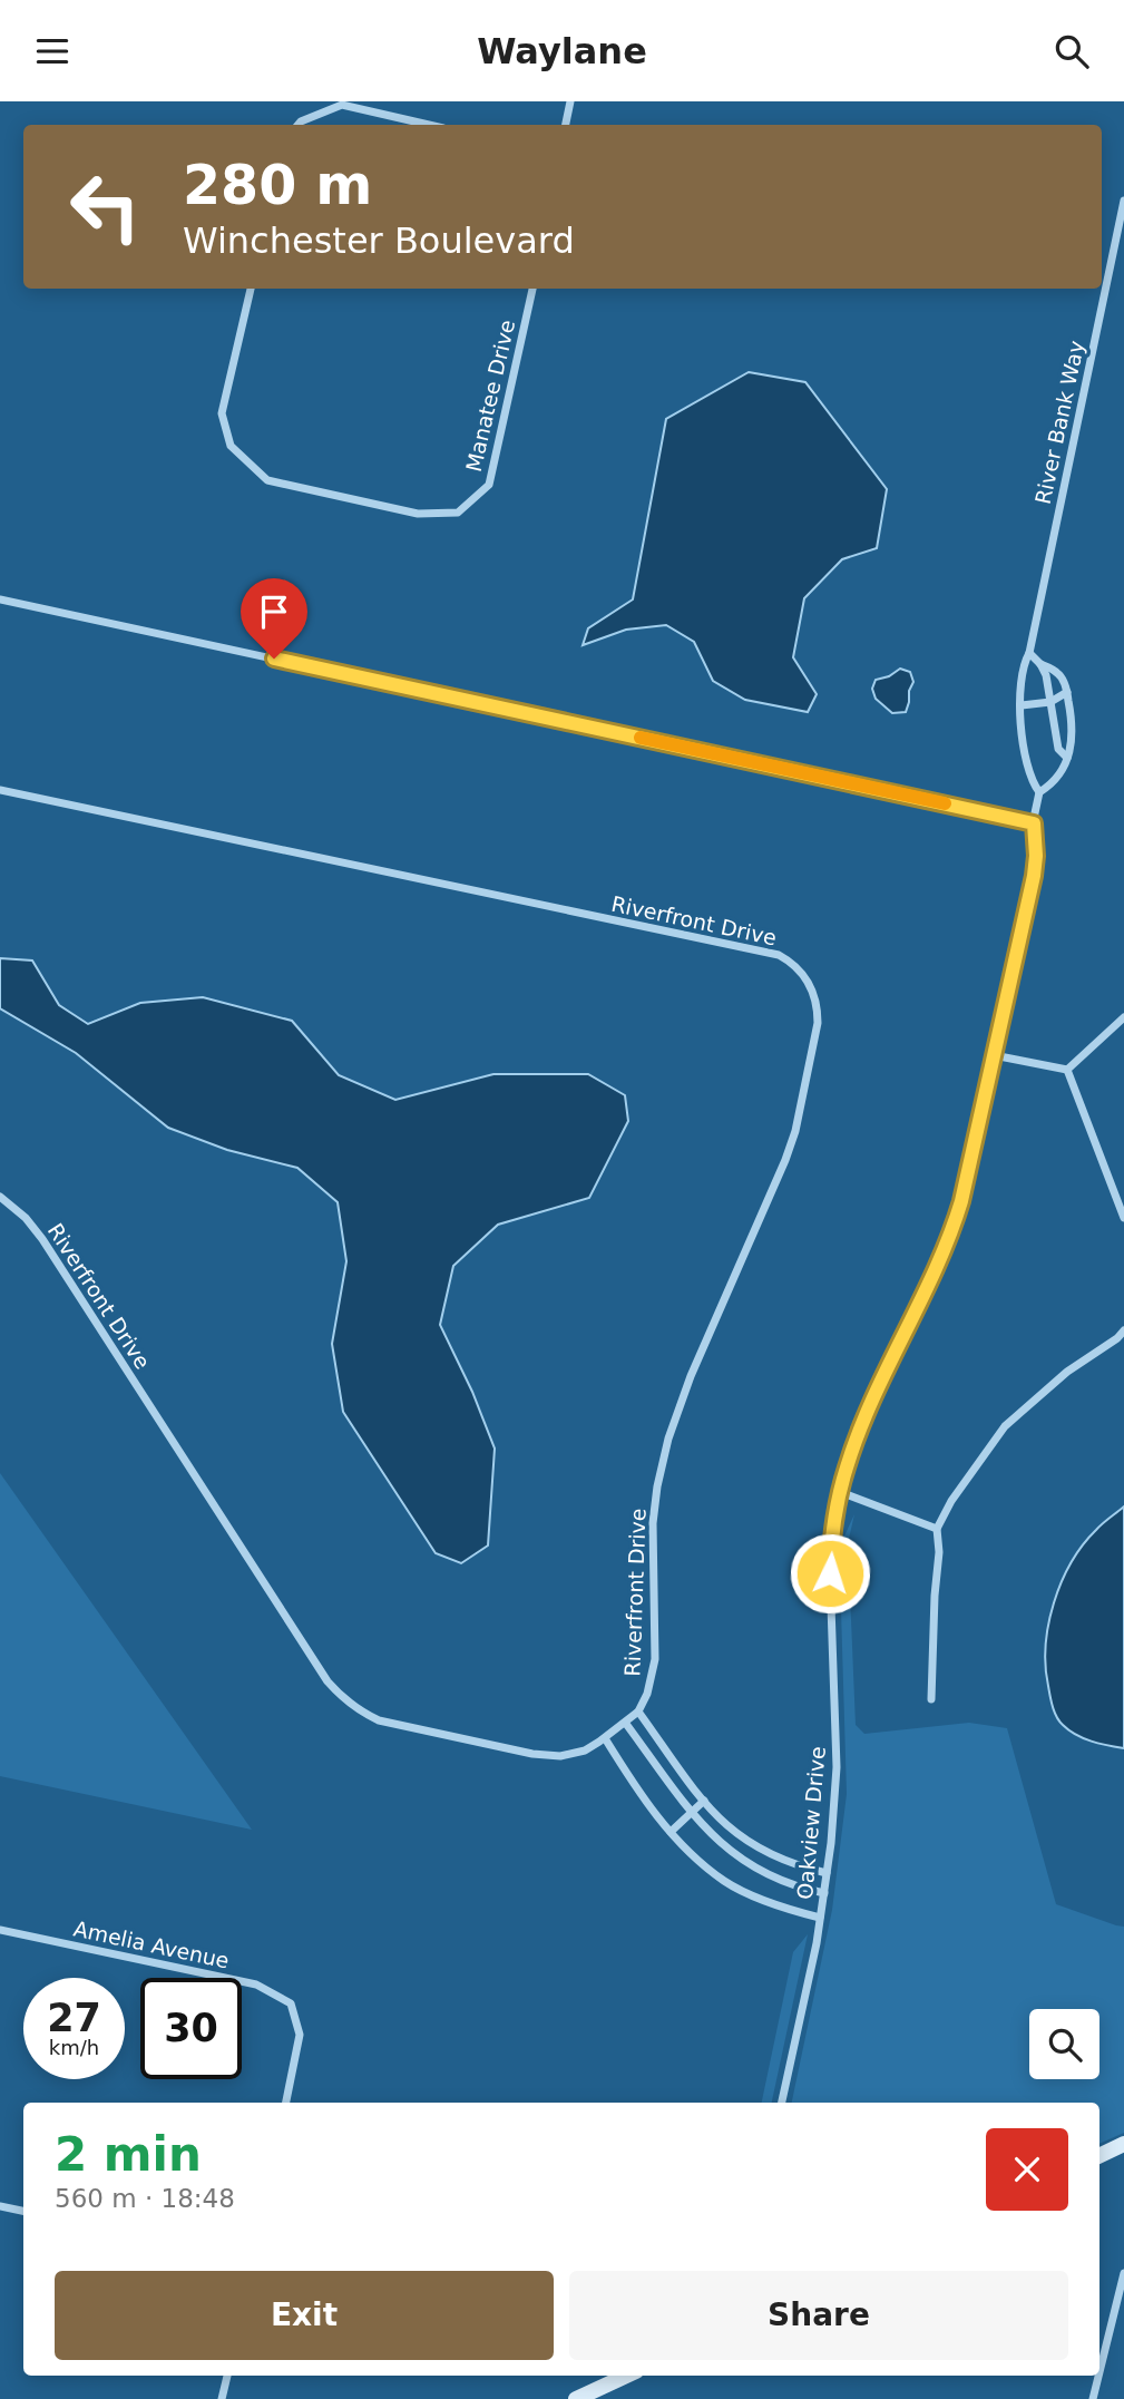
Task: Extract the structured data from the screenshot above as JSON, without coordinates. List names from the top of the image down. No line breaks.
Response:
{"streets":{"street":["Manatee Drive","River Bank Way","Riverfront Drive","Oakview Drive","Amelia Avenue"]},"page":{"header":"Waylane","turn":["280 m","Winchester Boulevard"],"speed":"27 km/h","limit":"30","heading":["2 min","560 m · 18:48"],"buttons":["Exit","Share"]}}
